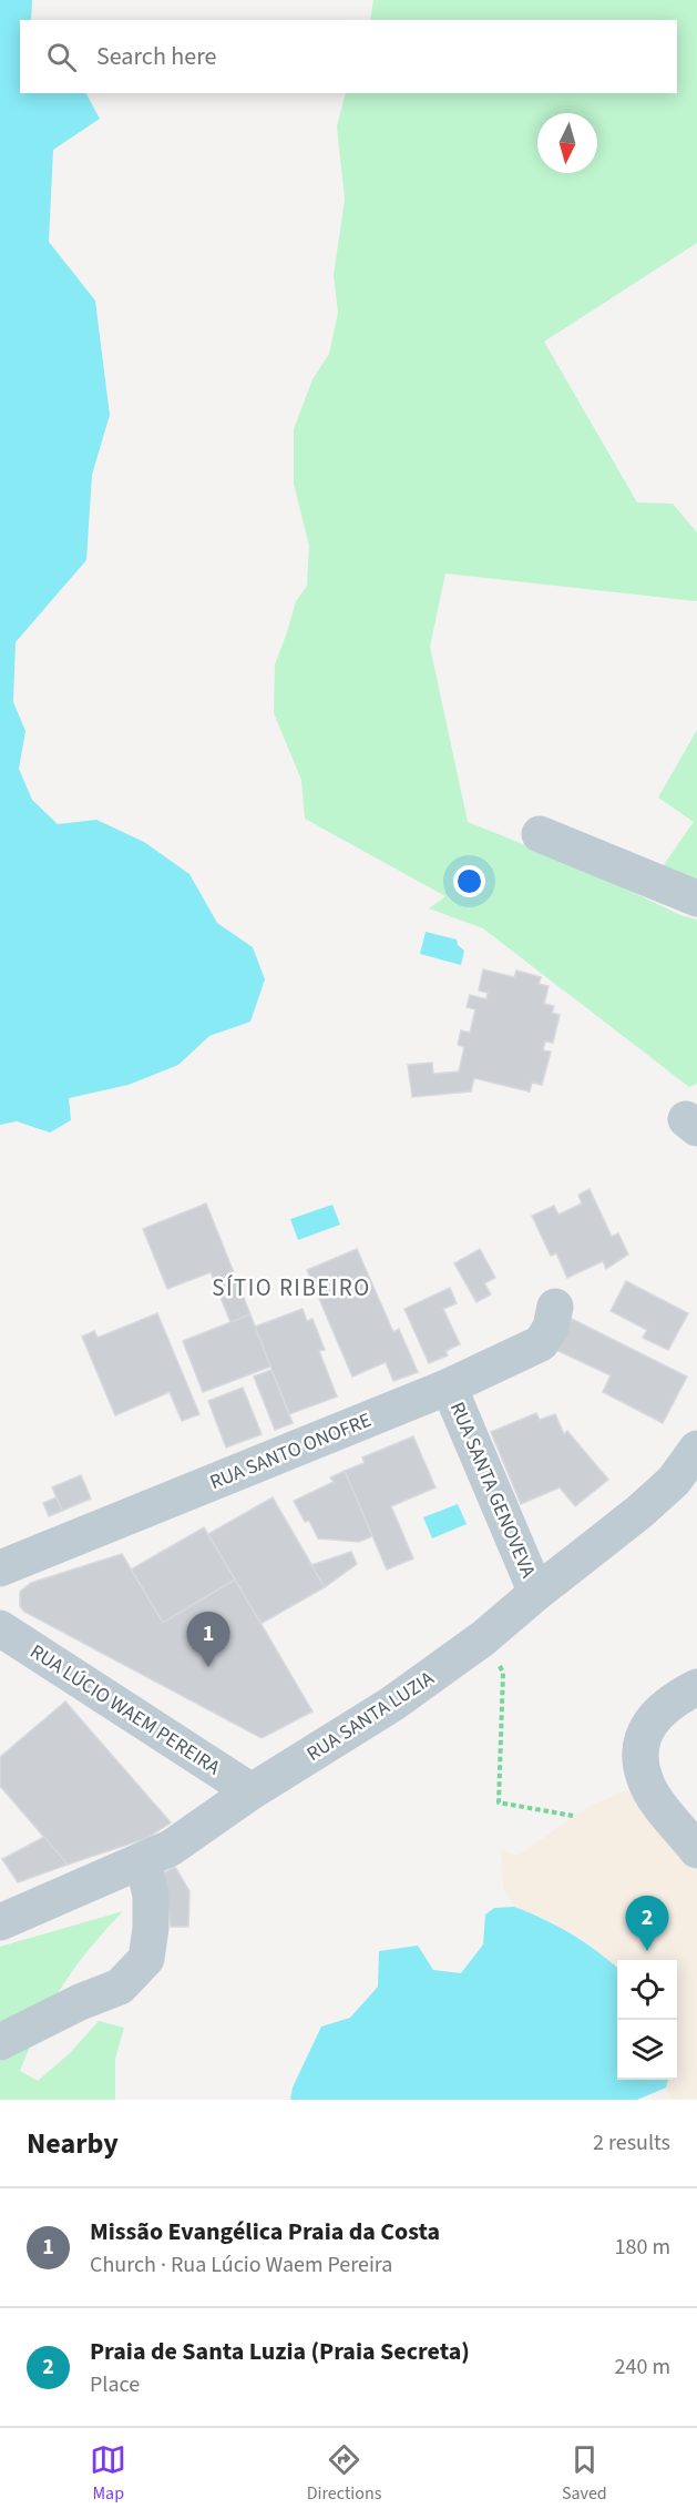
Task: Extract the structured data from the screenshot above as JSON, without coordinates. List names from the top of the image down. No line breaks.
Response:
{"streets":{"street":["RUA SANTO ONOFRE","RUA SANTA GENOVEVA","RUA LÚCIO WAEM PEREIRA","RUA SANTA LUZIA"]},"crossings":[["RUA SANTO ONOFRE","RUA SANTA GENOVEVA"],["RUA SANTA GENOVEVA","RUA SANTA LUZIA"],["RUA LÚCIO WAEM PEREIRA","RUA SANTA LUZIA"]],"districts":["SÍTIO RIBEIRO"],"north":"bottom","page":{"search":"Search here","pins":["1","2"],"heading":["Nearby","2 results"],"list":[{"mark":"1","name":"Missão Evangélica Praia da Costa","note":"Church · Rua Lúcio Waem Pereira","value":"180 m"},{"mark":"2","name":"Praia de Santa Luzia (Praia Secreta)","note":"Place","value":"240 m"}],"nav":["Map","Directions","Saved"]}}
